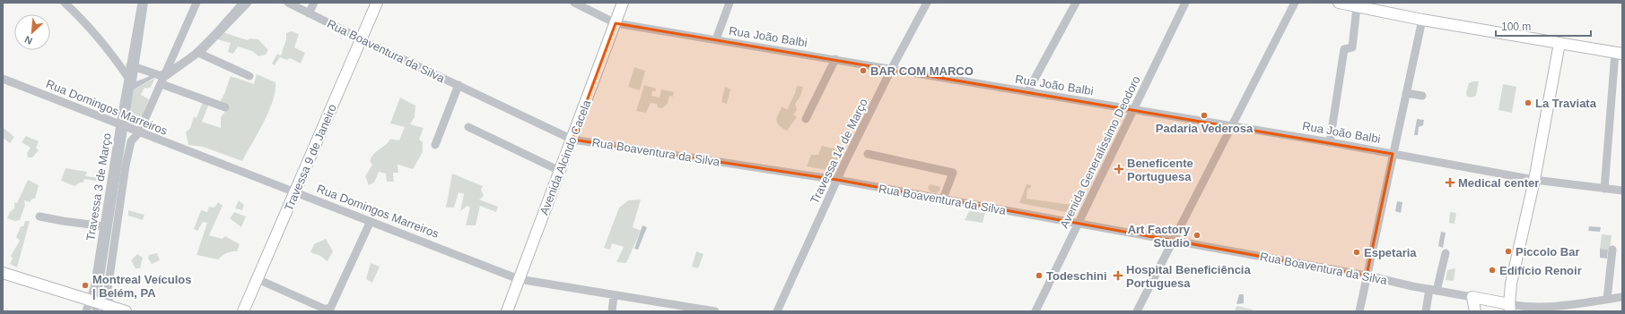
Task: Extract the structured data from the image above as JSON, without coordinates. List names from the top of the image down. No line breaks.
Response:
{"streets":{"main road":["Rua Boaventura da Silva","Travessa 9 de Janeiro","Avenida Alcindo Cacela"],"street":["Rua João Balbi","Rua Domingos Marreiros","Travessa 14 de Março","Avenida Generalíssimo Deodoro","Travessa 3 de Março"]},"crossings":[["Rua João Balbi","Travessa 14 de Março"],["Rua João Balbi","Avenida Generalíssimo Deodoro"],["Rua João Balbi","Avenida Alcindo Cacela"],["Rua Boaventura da Silva","Travessa 14 de Março"],["Rua Boaventura da Silva","Avenida Generalíssimo Deodoro"],["Rua Boaventura da Silva","Travessa 9 de Janeiro"],["Rua Boaventura da Silva","Avenida Alcindo Cacela"],["Rua Domingos Marreiros","Travessa 9 de Janeiro"],["Rua Domingos Marreiros","Avenida Alcindo Cacela"],["Rua Domingos Marreiros","Travessa 3 de Março"]],"places":{"other":["BAR COM MARCO","La Traviata","Padaria Vederosa","Art Factory Studio","Piccolo Bar","Espetaria","Edifício Renoir","Todeschini","Montreal Veículos | Belém, PA"],"health":["Beneficente Portuguesa","Medical center","Hospital Beneficiência Portuguesa"]},"scale_bar":"100 m","north":"bottom left"}
